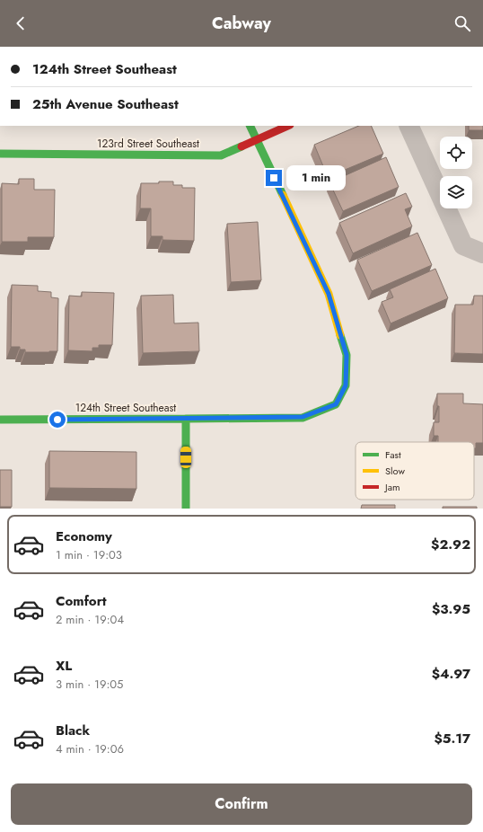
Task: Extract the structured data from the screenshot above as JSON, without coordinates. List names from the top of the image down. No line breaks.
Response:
{"streets":{"street":["123rd Street Southeast","124th Street Southeast"]},"crossings":[["123rd Street Southeast","124th Street Southeast"]],"legend":["Fast","Slow","Jam"],"page":{"header":"Cabway","banner":["124th Street Southeast","25th Avenue Southeast"],"bubble":"1 min","list":[{"name":"Economy","note":"1 min · 19:03","value":"$2.92"},{"name":"Comfort","note":"2 min · 19:04","value":"$3.95"},{"name":"XL","note":"3 min · 19:05","value":"$4.97"},{"name":"Black","note":"4 min · 19:06","value":"$5.17"}],"buttons":"Confirm"}}
